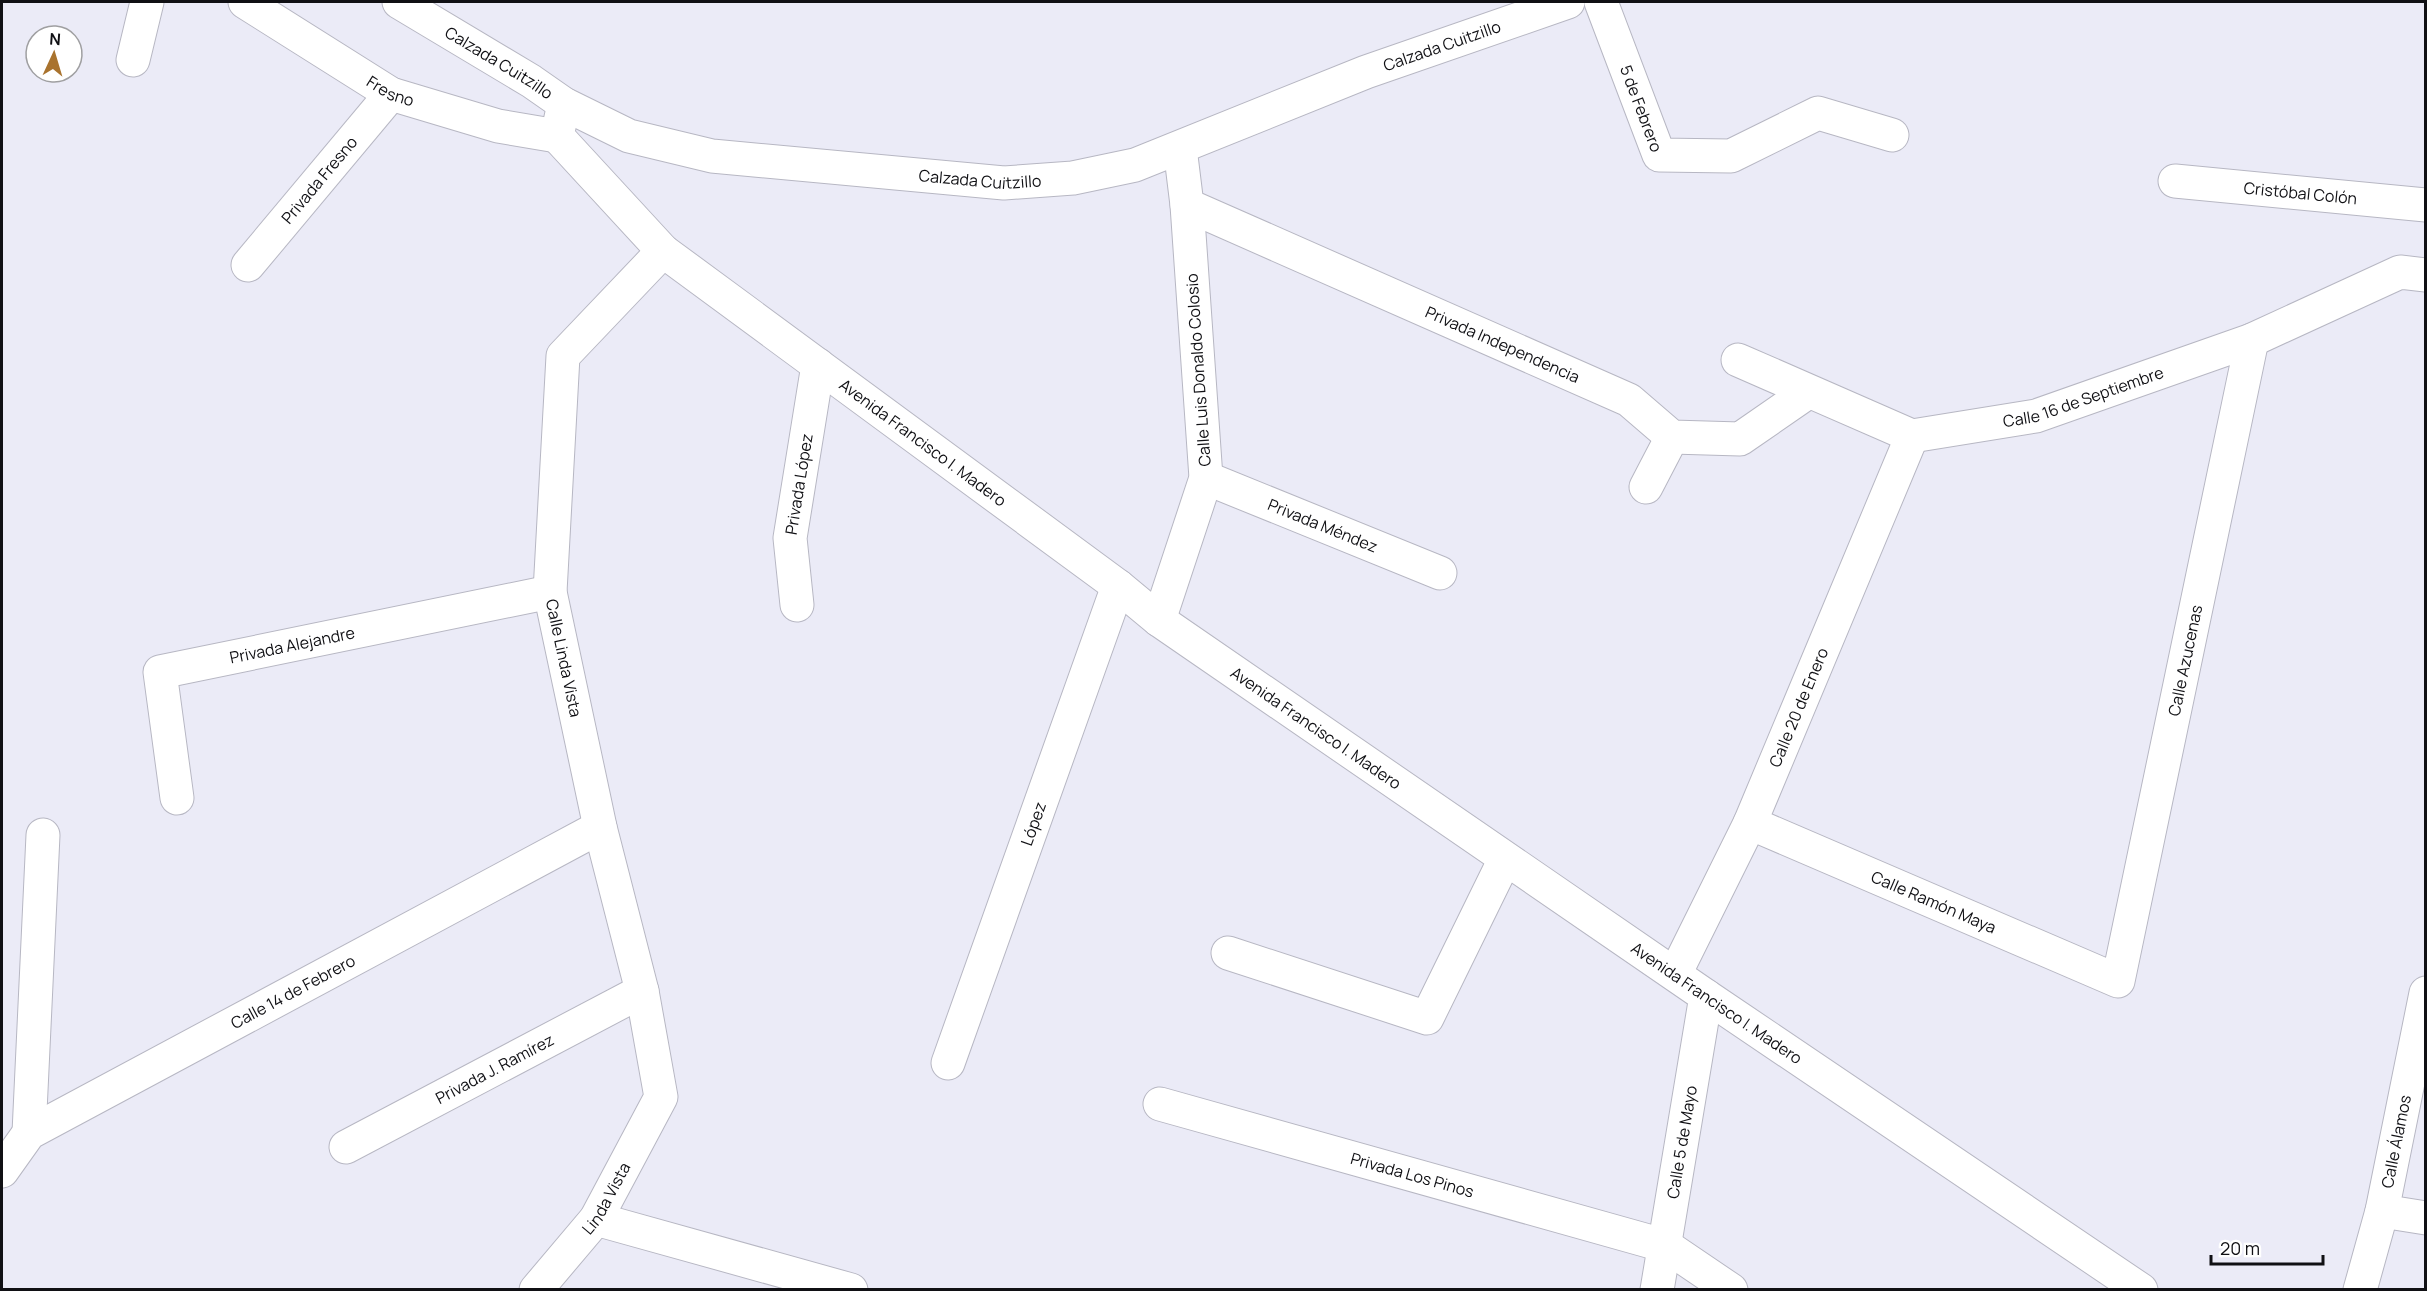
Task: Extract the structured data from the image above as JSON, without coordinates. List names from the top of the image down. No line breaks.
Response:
{"streets":{"street":["Calzada Cuitzillo","Fresno","5 de Febrero","Privada Fresno","Cristóbal Colón","Privada Independencia","Calle Luis Donaldo Colosio","Calle 16 de Septiembre","Avenida Francisco I. Madero","Privada López","Privada Méndez","Privada Alejandre","Calle Linda Vista","Calle Azucenas","Calle 20 de Enero","López","Calle Ramón Maya","Calle 14 de Febrero","Privada J. Ramírez","Calle Álamos","Calle 5 de Mayo","Privada Los Pinos","Linda Vista"]},"crossings":[["Calzada Cuitzillo","Calle Luis Donaldo Colosio"],["Fresno","Privada Fresno"],["Fresno","Avenida Francisco I. Madero"],["Privada Independencia","Calle Luis Donaldo Colosio"],["Calle Luis Donaldo Colosio","Avenida Francisco I. Madero"],["Calle Luis Donaldo Colosio","Privada Méndez"],["Calle 16 de Septiembre","Calle Azucenas"],["Calle 16 de Septiembre","Calle 20 de Enero"],["Avenida Francisco I. Madero","Privada López"],["Avenida Francisco I. Madero","Calle Linda Vista"],["Avenida Francisco I. Madero","Calle 20 de Enero"],["Avenida Francisco I. Madero","López"],["Avenida Francisco I. Madero","Calle 5 de Mayo"],["Privada Alejandre","Calle Linda Vista"],["Calle Linda Vista","Calle 14 de Febrero"],["Calle Linda Vista","Privada J. Ramírez"],["Calle Linda Vista","Linda Vista"],["Calle Azucenas","Calle Ramón Maya"],["Calle 20 de Enero","Calle Ramón Maya"],["Calle 5 de Mayo","Privada Los Pinos"]],"scale_bar":"20 m","north":"top"}
